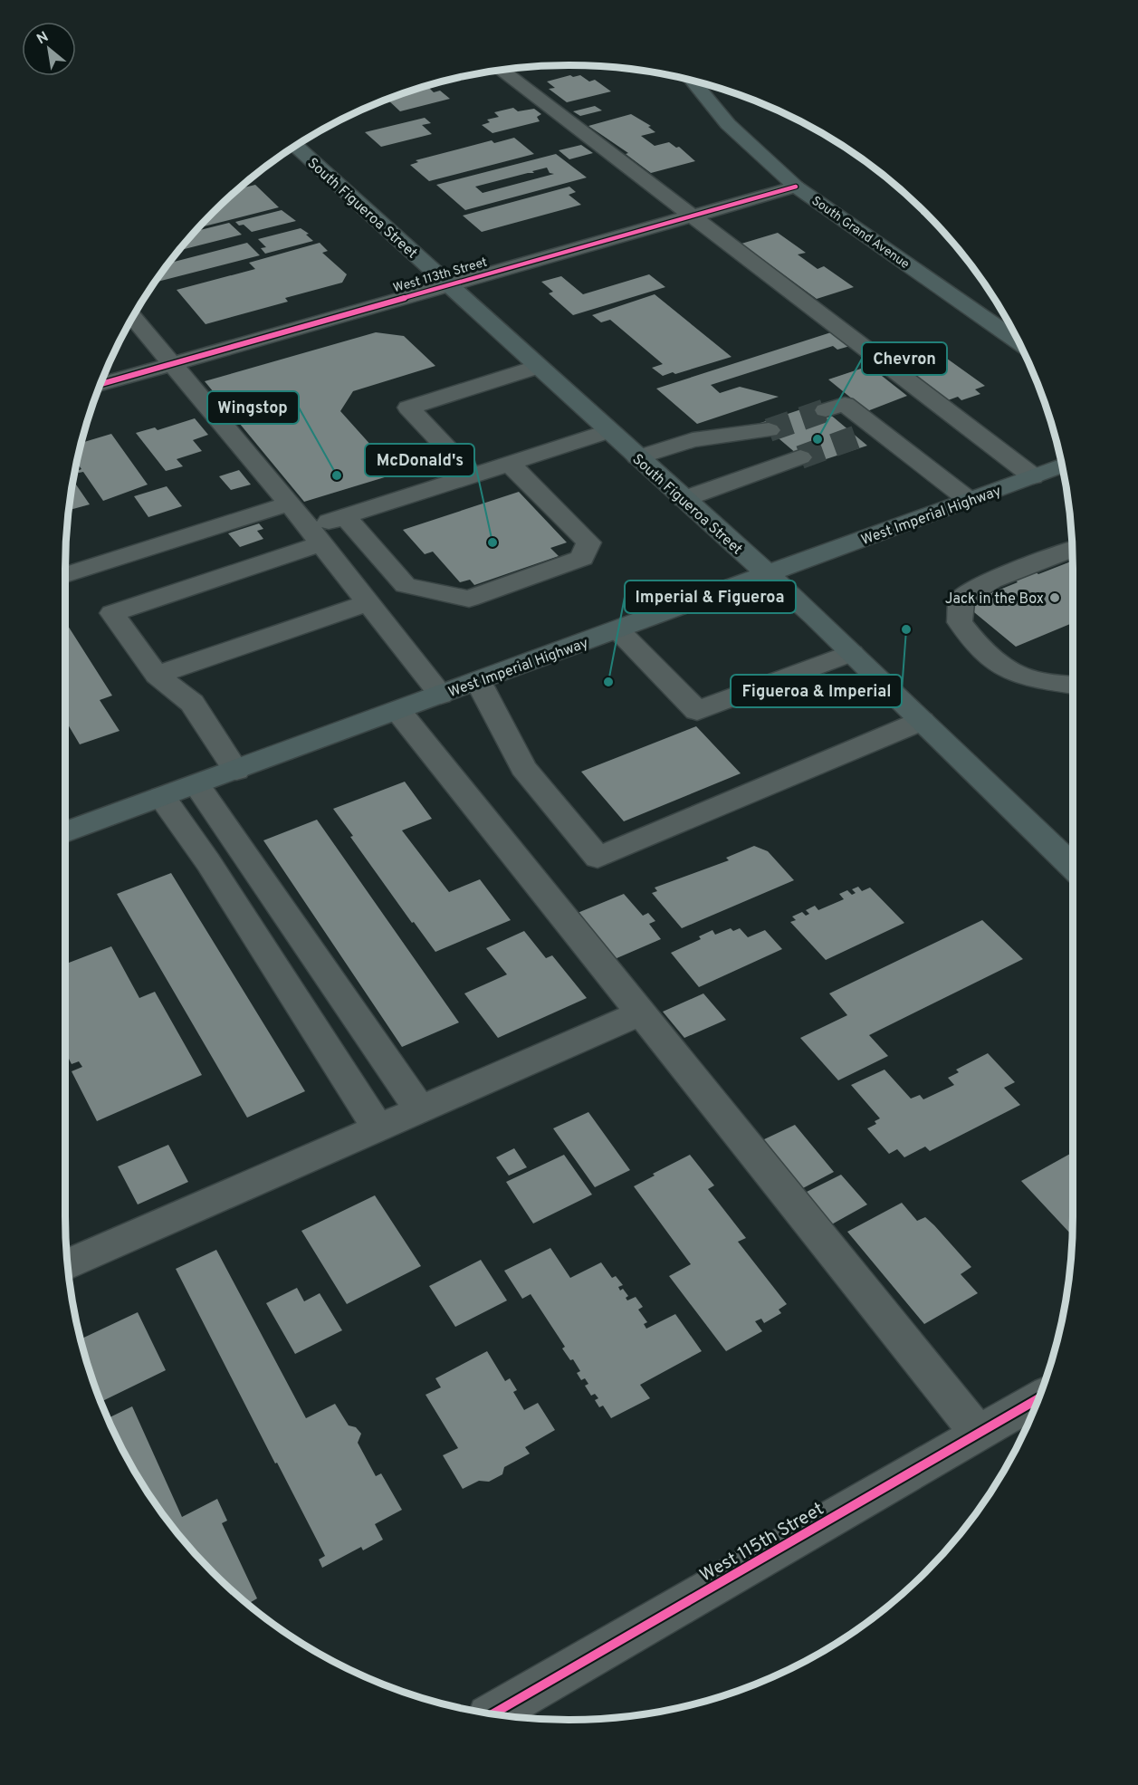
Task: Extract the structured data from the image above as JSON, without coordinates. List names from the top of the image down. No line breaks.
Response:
{"streets":{"main road":["South Figueroa Street","South Grand Avenue","West Imperial Highway"],"street":["West 113th Street","West 115th Street"]},"crossings":[["South Figueroa Street","West 113th Street"],["South Figueroa Street","West Imperial Highway"],["South Grand Avenue","West 113th Street"]],"places":["Chevron","Wingstop","McDonald's","Jack in the Box","Figueroa & Imperial","Imperial & Figueroa"],"north":"top left"}
